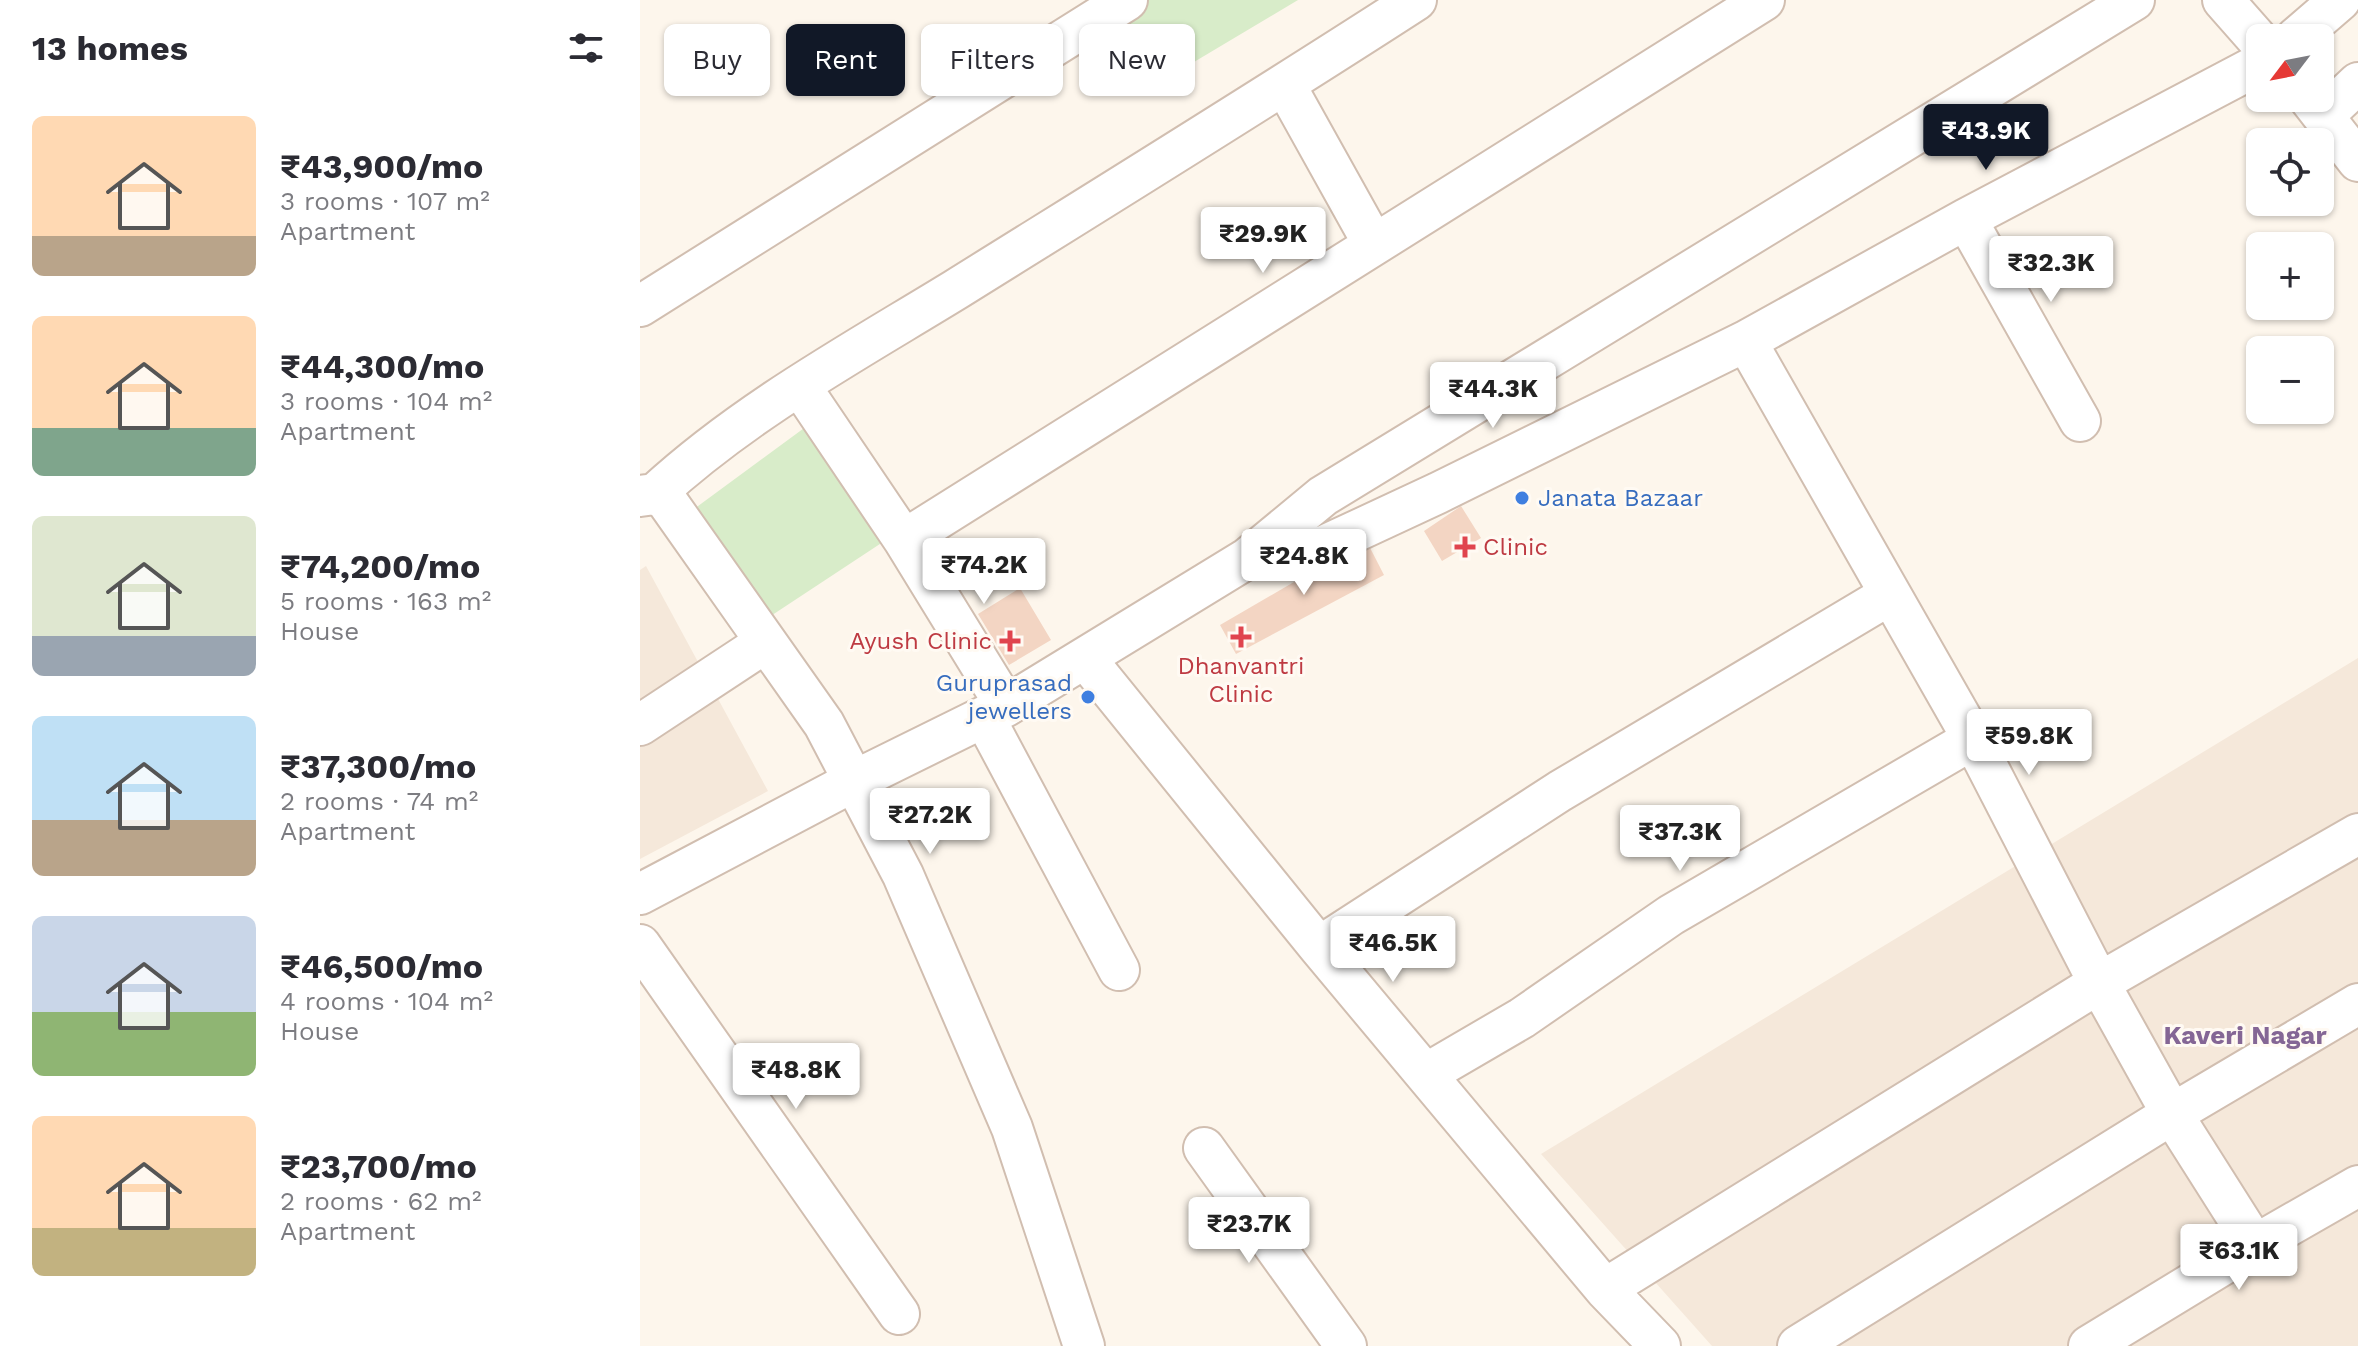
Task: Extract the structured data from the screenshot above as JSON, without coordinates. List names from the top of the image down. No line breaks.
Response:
{"districts":["Kaveri Nagar"],"places":{"other":["Janata Bazaar","Guruprasad jewellers"],"health":["Clinic","Dhanvantri Clinic","Ayush Clinic"]},"north":"bottom left","page":{"heading":"13 homes","map_buttons":["+","−"],"chip":["Buy","Rent","Filters","New"],"list":[{"name":"₹43,900/mo","note":"3 rooms · 107 m² · Apartment"},{"name":"₹44,300/mo","note":"3 rooms · 104 m² · Apartment"},{"name":"₹74,200/mo","note":"5 rooms · 163 m² · House"},{"name":"₹37,300/mo","note":"2 rooms · 74 m² · Apartment"},{"name":"₹46,500/mo","note":"4 rooms · 104 m² · House"},{"name":"₹23,700/mo","note":"2 rooms · 62 m² · Apartment"}],"price":["₹43.9K","₹29.9K","₹32.3K","₹44.3K","₹24.8K","₹74.2K","₹59.8K","₹27.2K","₹37.3K","₹46.5K","₹48.8K","₹23.7K","₹63.1K"]}}
